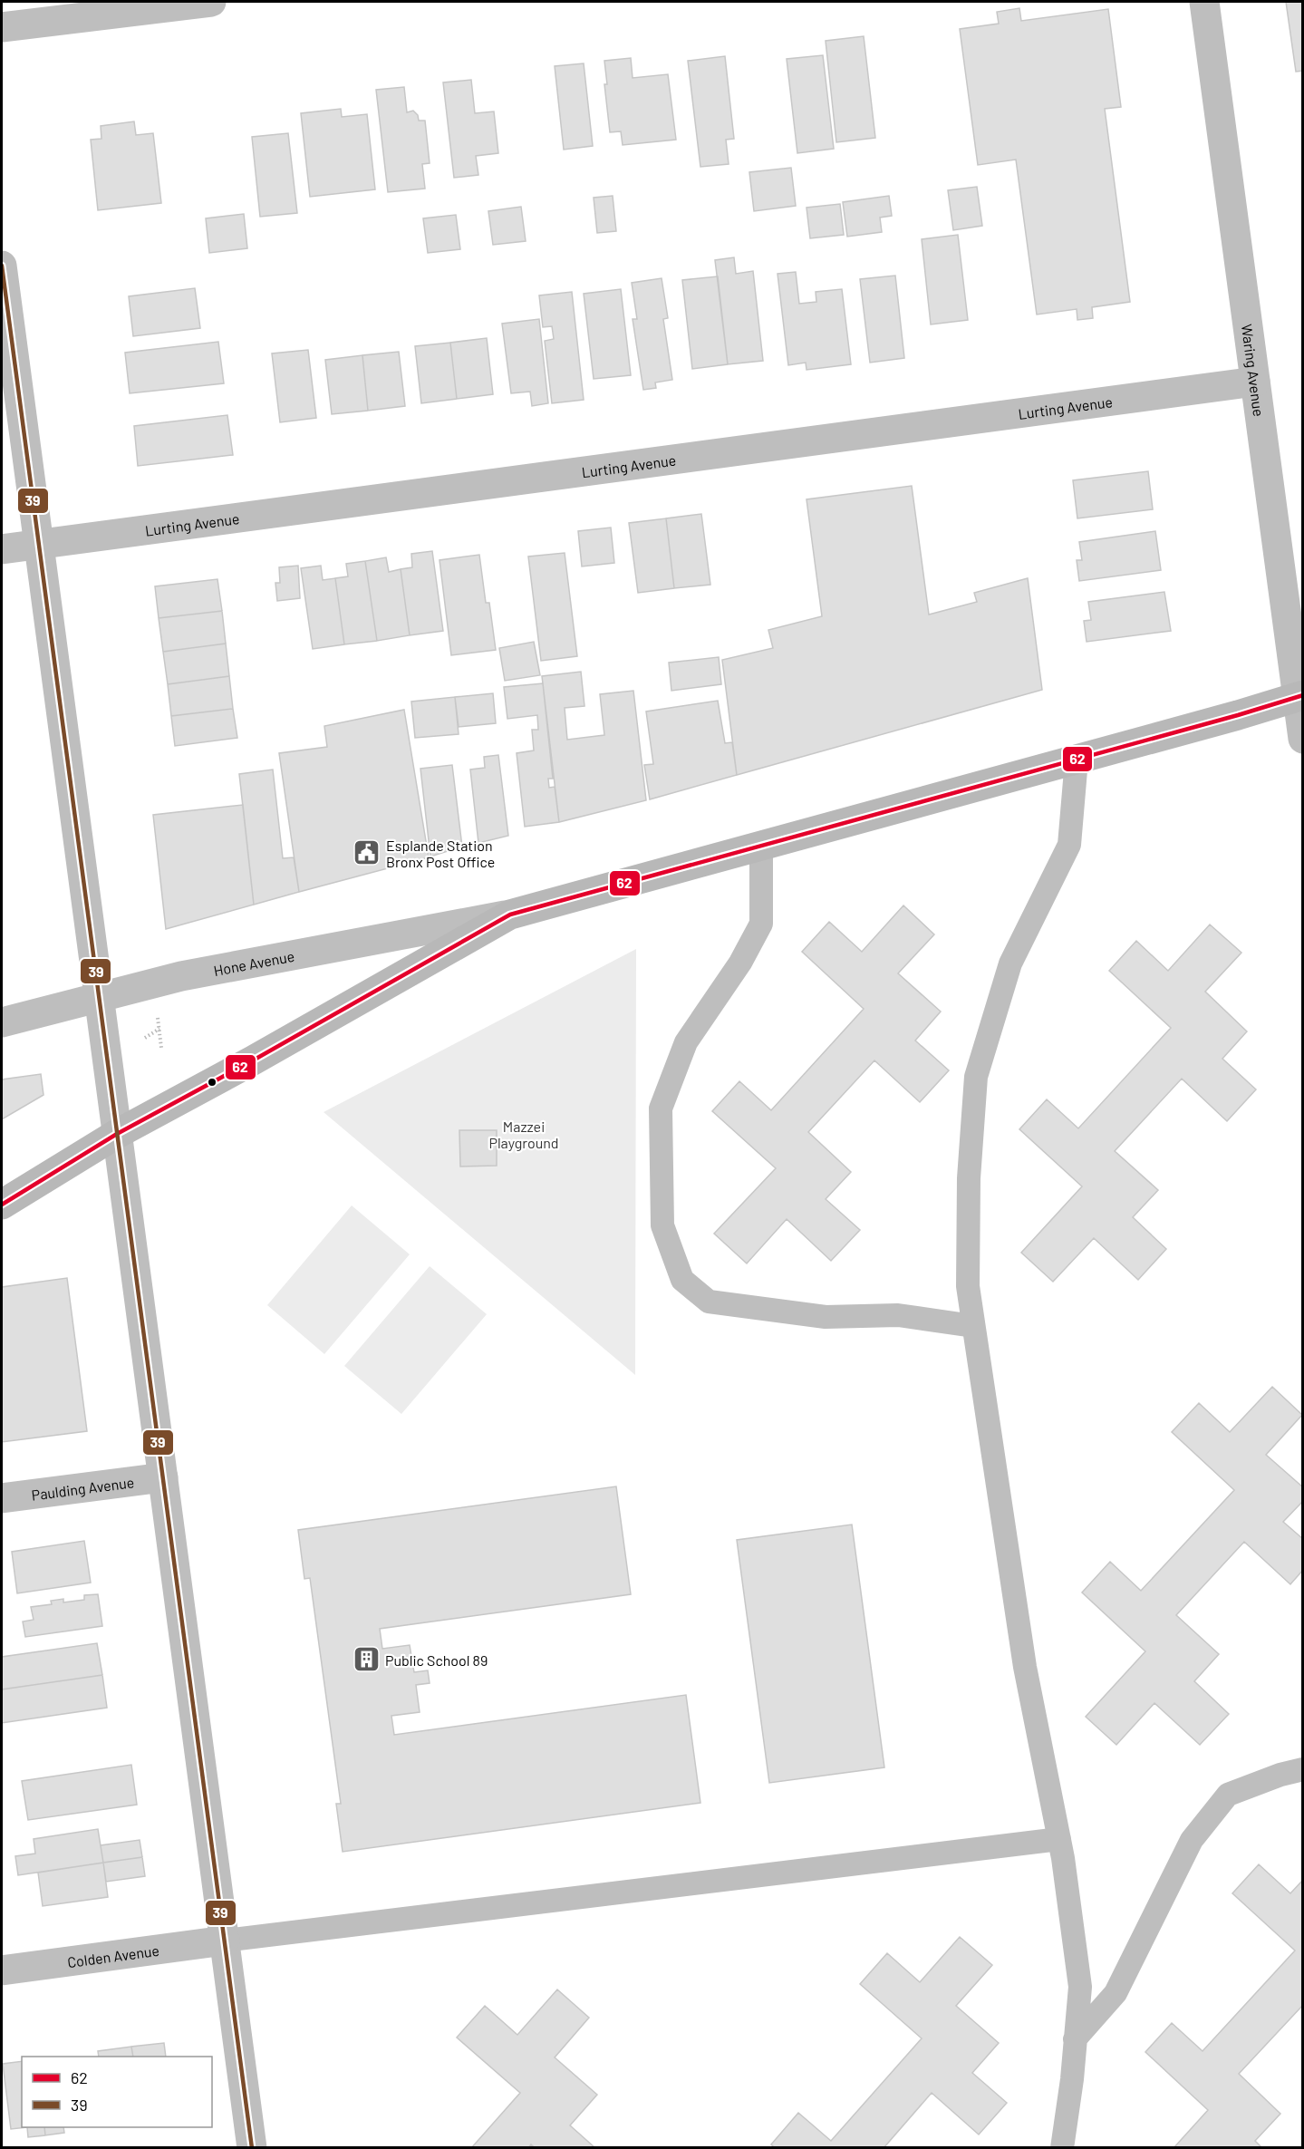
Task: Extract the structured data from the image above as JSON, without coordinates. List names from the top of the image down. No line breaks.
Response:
{"streets":{"street":["Waring Avenue","Lurting Avenue","Hone Avenue","Paulding Avenue","Colden Avenue"]},"crossings":[["Waring Avenue","Lurting Avenue"]],"parks":["Mazzei Playground"],"places":{"public building":["Esplande Station Bronx Post Office"],"building":["Public School 89"]},"lines":["transit line 39","transit line 62"],"legend":["62","39"]}
